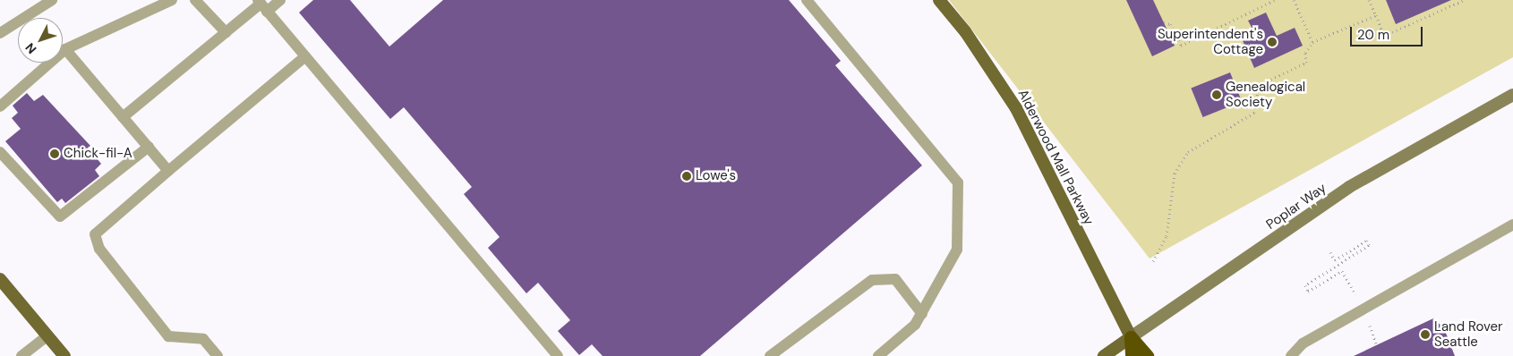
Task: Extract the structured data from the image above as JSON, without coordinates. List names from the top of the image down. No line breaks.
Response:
{"streets":{"main road":["Alderwood Mall Parkway","Poplar Way"]},"crossings":[["Alderwood Mall Parkway","Poplar Way"]],"places":["Superintendent's Cottage","Genealogical Society","Chick-fil-A","Lowe's","Land Rover Seattle"],"scale_bar":"20 m","north":"bottom left"}
